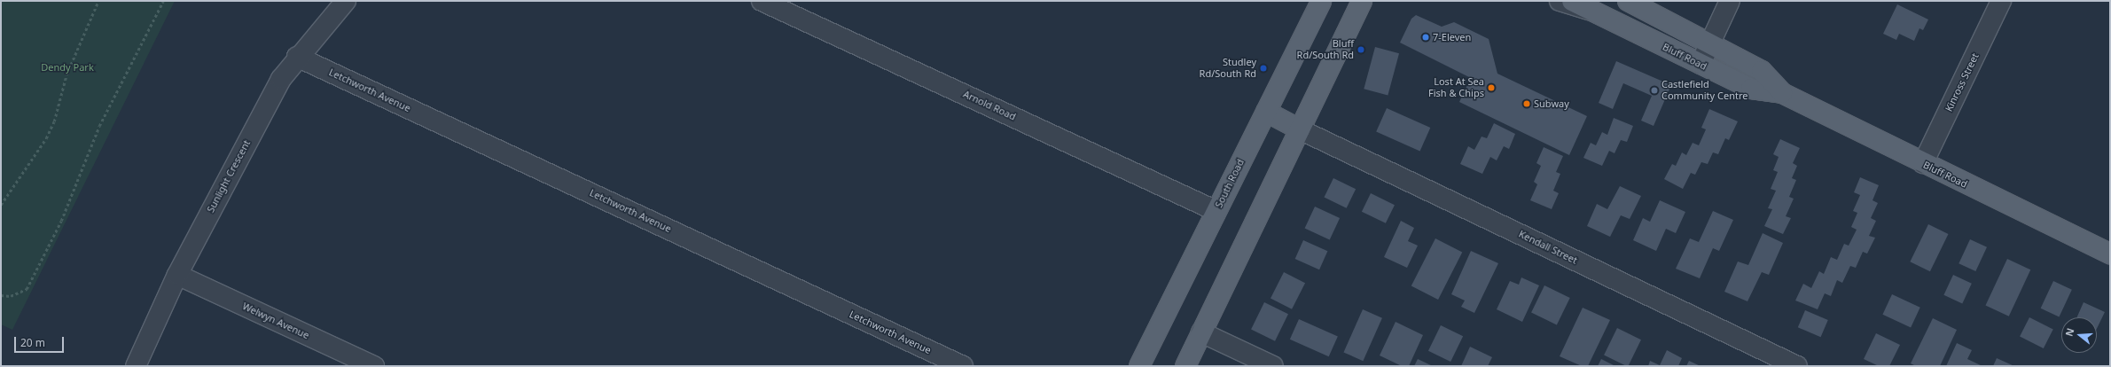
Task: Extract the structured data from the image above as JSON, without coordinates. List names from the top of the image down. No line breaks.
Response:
{"streets":{"main road":["Bluff Road","South Road"],"street":["Kinross Street","Letchworth Avenue","Arnold Road","Sunlight Crescent","Kendall Street","Welwyn Avenue"]},"crossings":[["Bluff Road","Kinross Street"],["Letchworth Avenue","Sunlight Crescent"],["Arnold Road","South Road"],["Sunlight Crescent","Welwyn Avenue"]],"parks":["Dendy Park"],"places":["7-Eleven","Bluff Rd/South Rd","Studley Rd/South Rd","Lost At Sea Fish & Chips","Castlefield Community Centre","Subway"],"scale_bar":"20 m","north":"left"}
